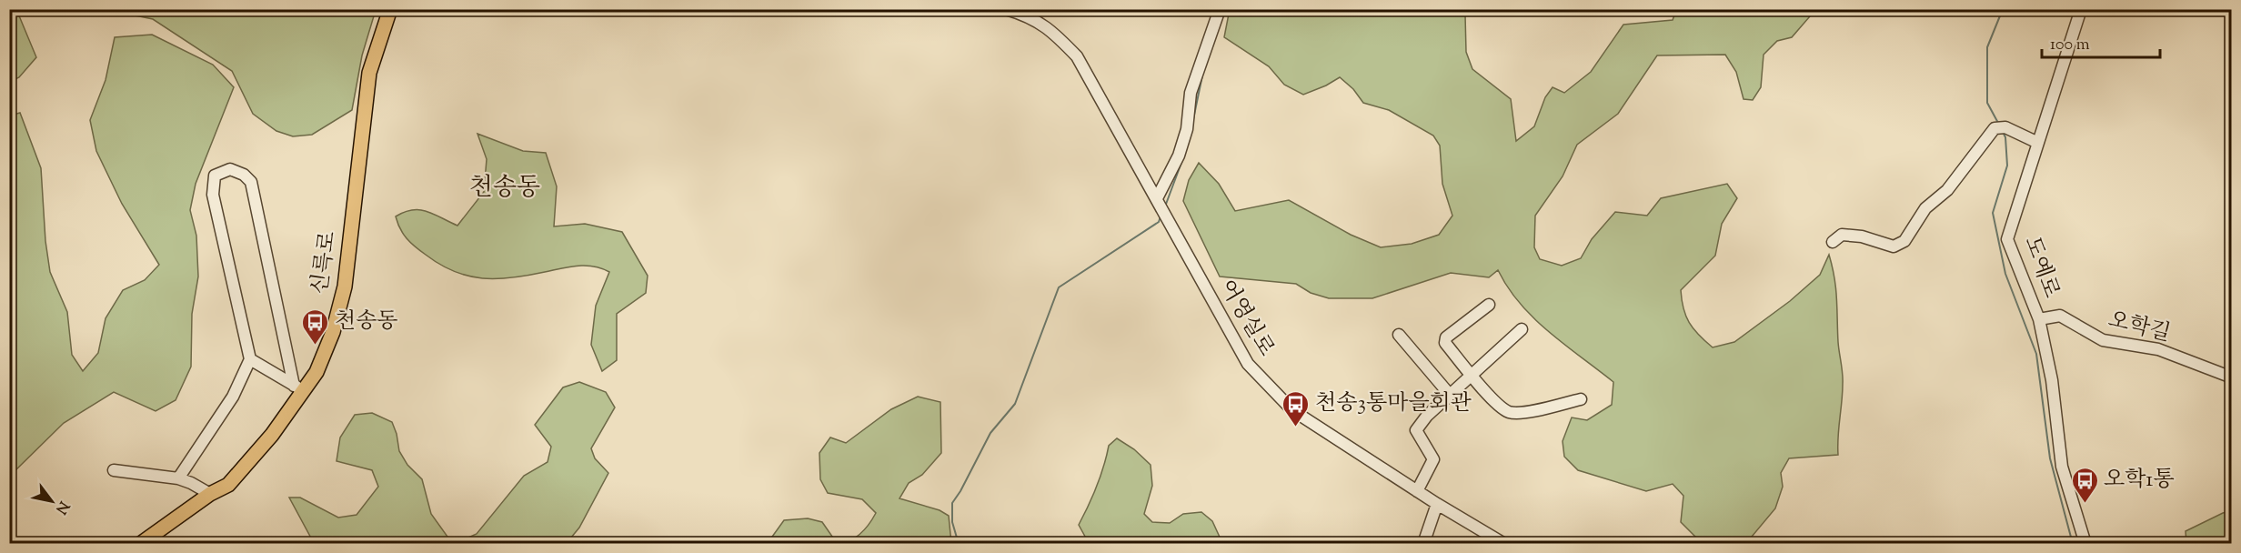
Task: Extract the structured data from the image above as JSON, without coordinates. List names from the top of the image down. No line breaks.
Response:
{"streets":{"main road":["신륵로"],"street":["도예로","어영실로","오학길"]},"crossings":[["도예로","오학길"]],"districts":["천송동"],"places":{"bus stop":["천송동","천송3통마을회관","오학1통"]},"scale_bar":"100 m","north":"bottom right"}
